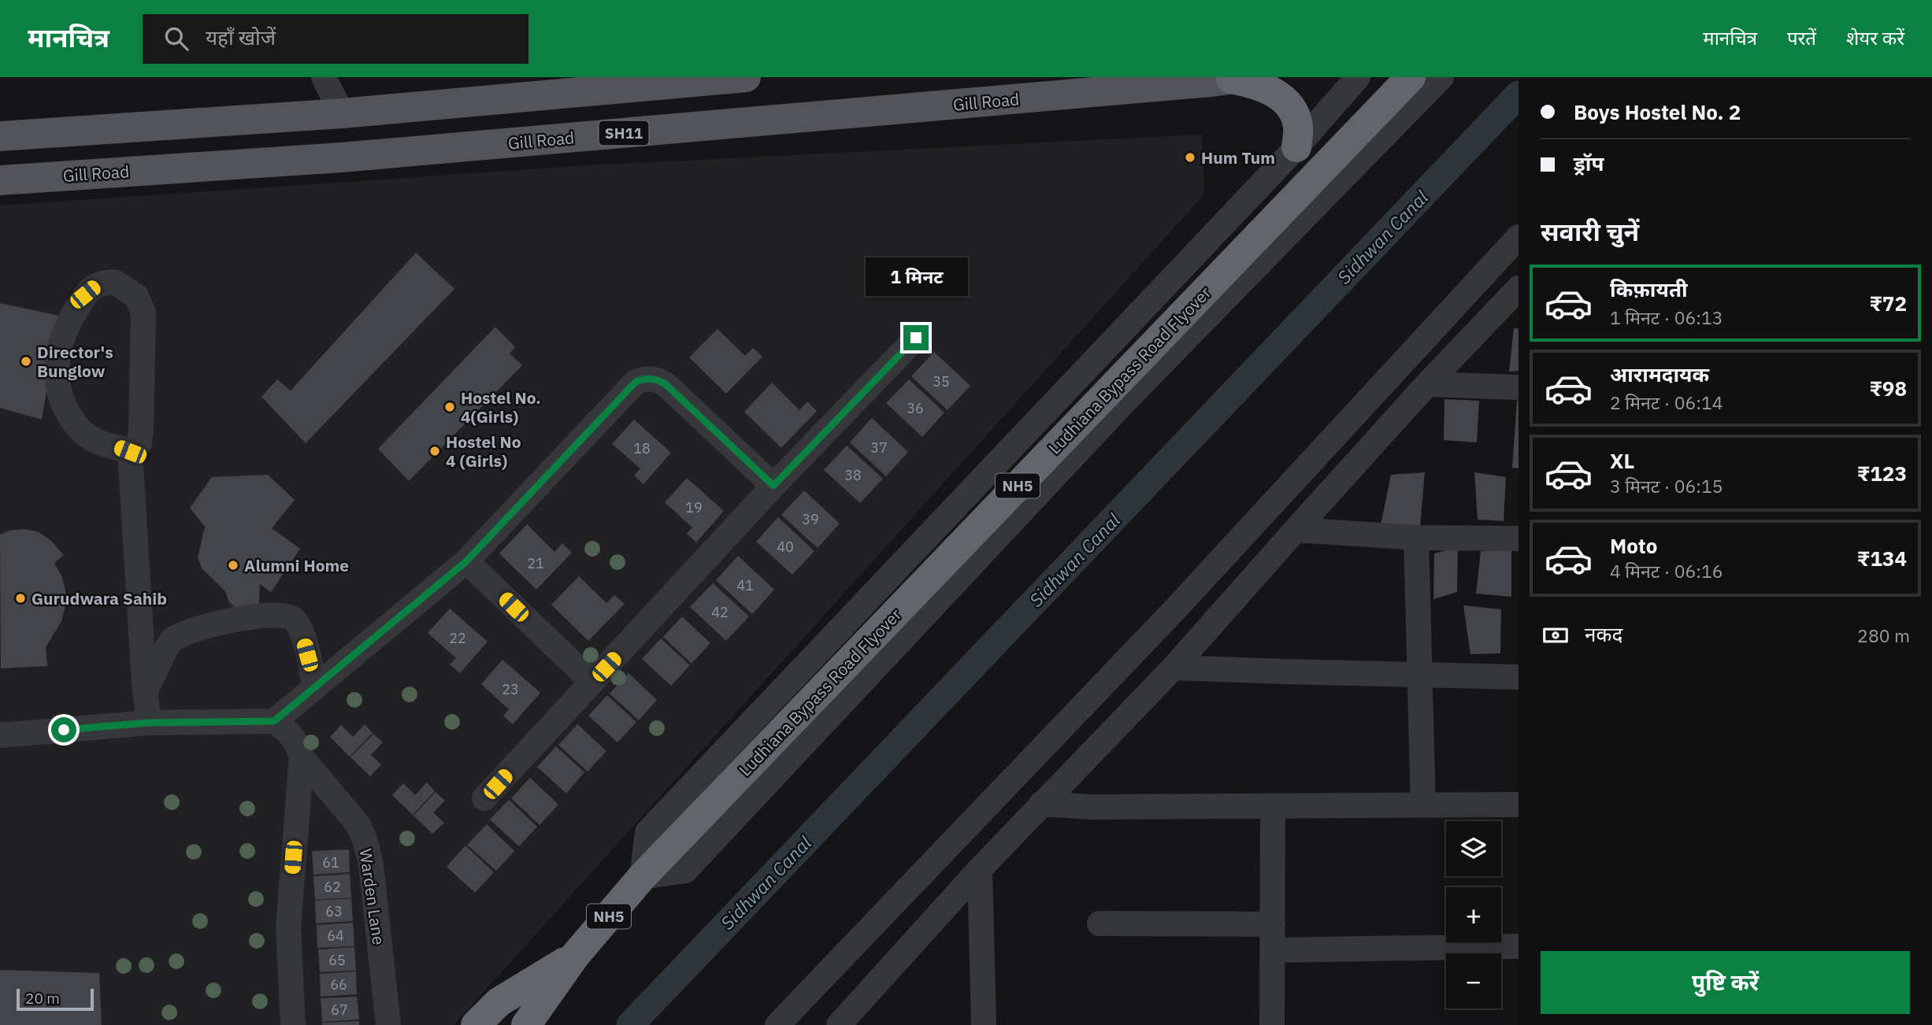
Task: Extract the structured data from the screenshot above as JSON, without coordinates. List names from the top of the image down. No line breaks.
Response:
{"streets":{"highway":["Ludhiana Bypass Road Flyover","NH5"],"main road":["Gill Road","SH11"],"street":["Warden Lane"]},"crossings":[["Ludhiana Bypass Road Flyover","NH5"]],"water":["Sidhwan Canal"],"places":["Hum Tum","Director's Bunglow","Hostel No. 4(Girls)","Hostel No 4 (Girls)","Alumni Home","Gurudwara Sahib"],"house_numbers":["35","36","37","18","38","19","39","40","21","41","42","22","23","61","62","63","64","65","66","67"],"scale_bar":"20 m","page":{"header":"मानचित्र","search":"यहाँ खोजें","nav":["मानचित्र","परतें","शेयर करें"],"banner":["Boys Hostel No. 2","ड्रॉप"],"heading":"सवारी चुनें","bubble":"1 मिनट","list":[{"name":"किफ़ायती","note":"1 मिनट · 06:13","value":"₹72"},{"name":"आरामदायक","note":"2 मिनट · 06:14","value":"₹98"},{"name":"XL","note":"3 मिनट · 06:15","value":"₹123"},{"name":"Moto","note":"4 मिनट · 06:16","value":"₹134"}],"pay":["नकद","280 m"],"map_buttons":["+","−"],"buttons":"पुष्टि करें","scale":"20 m"}}
